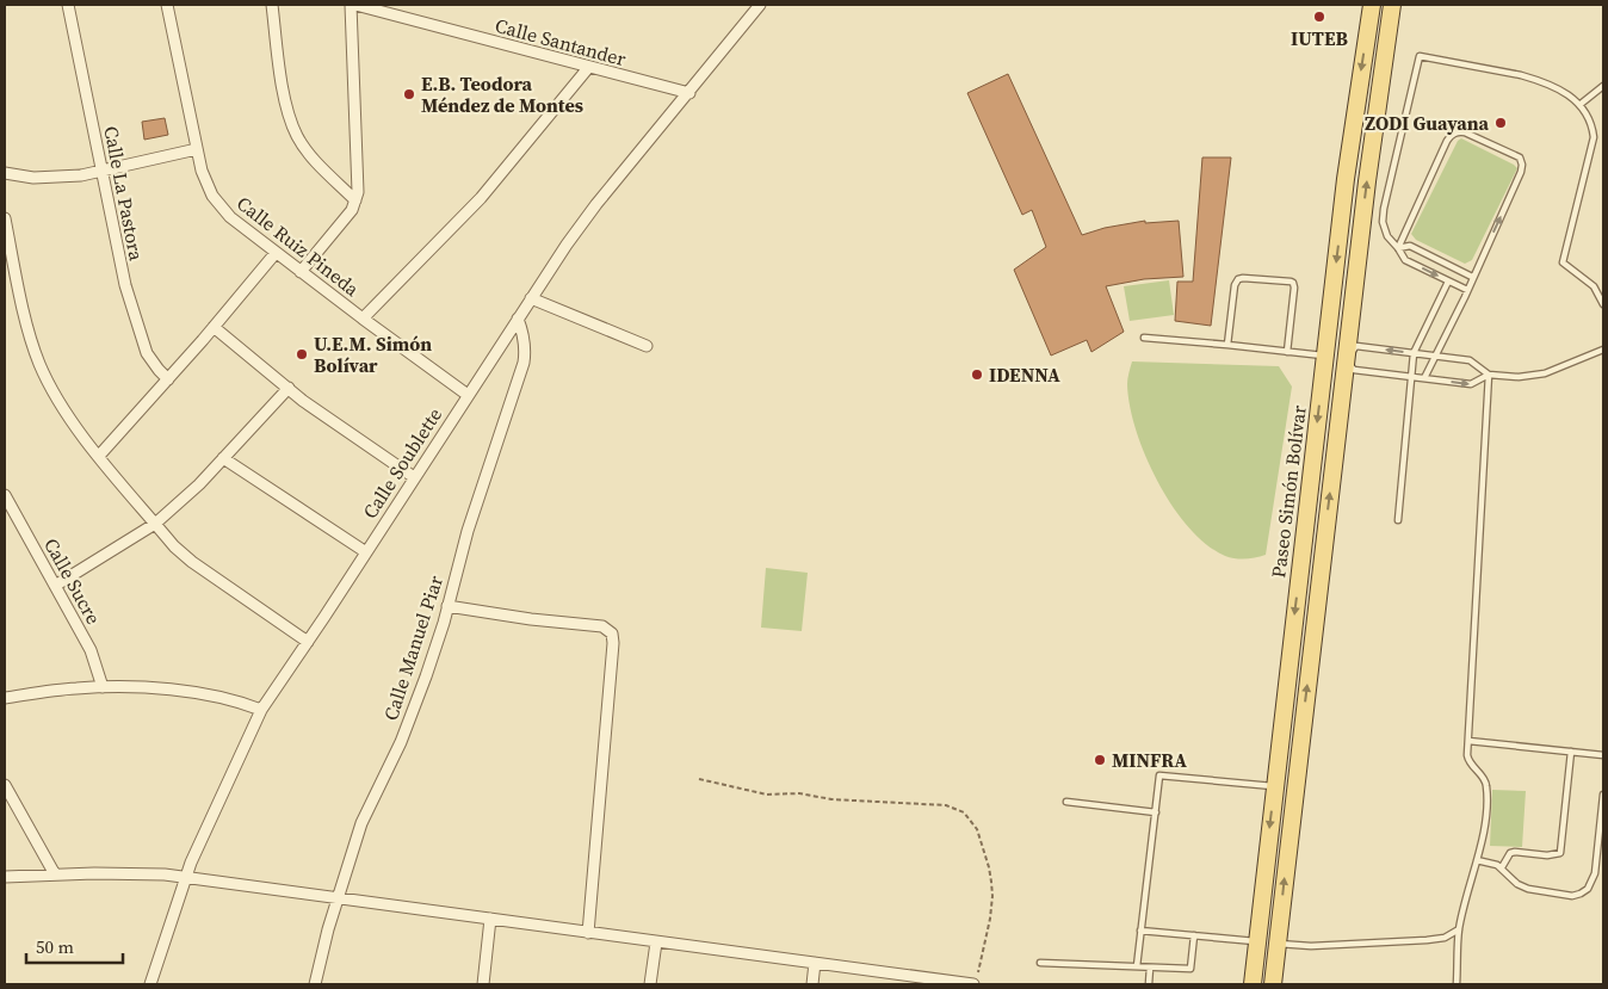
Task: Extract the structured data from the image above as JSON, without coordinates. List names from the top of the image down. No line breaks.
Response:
{"streets":{"main road":["Paseo Simón Bolívar"],"street":["Calle Santander","Calle La Pastora","Calle Ruiz Pineda","Calle Soublette","Calle Sucre","Calle Manuel Piar"]},"crossings":[["Calle Santander","Calle Soublette"],["Calle Ruiz Pineda","Calle Soublette"],["Calle Soublette","Calle Manuel Piar"]],"places":["IUTEB","E.B. Teodora Méndez de Montes","ZODI Guayana","U.E.M. Simón Bolívar","IDENNA","MINFRA"],"scale_bar":"50 m"}
